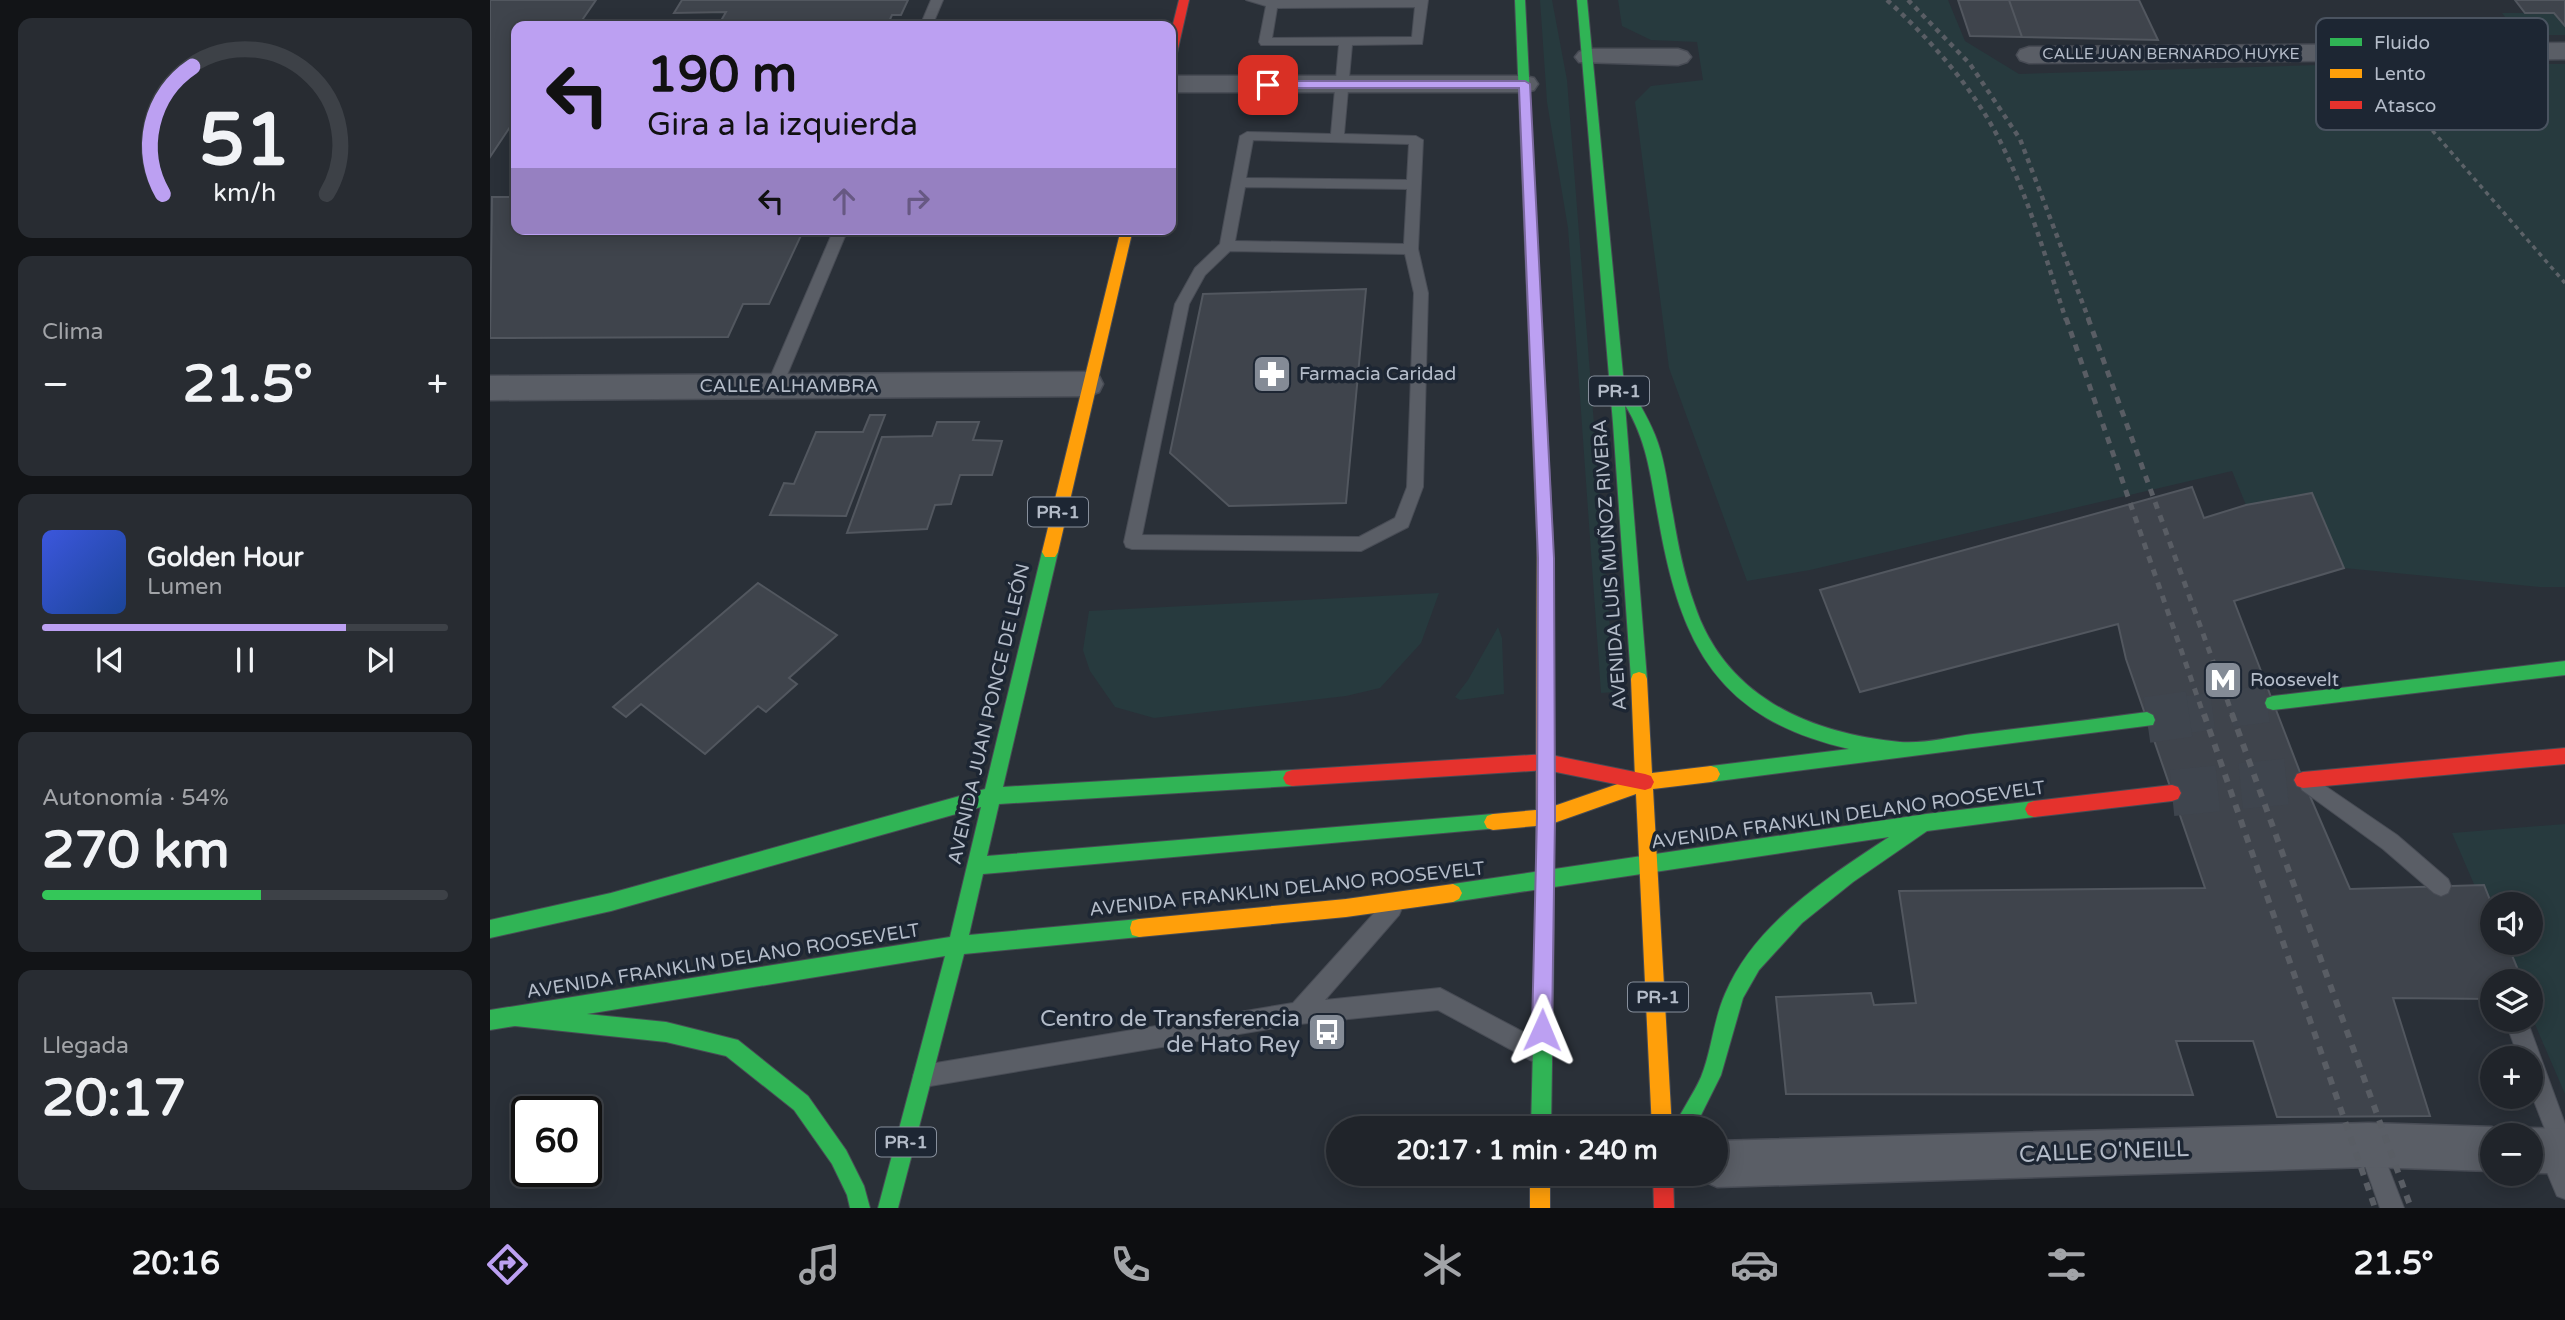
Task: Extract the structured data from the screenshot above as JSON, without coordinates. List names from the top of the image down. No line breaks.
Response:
{"streets":{"main road":["PR-1","AVENIDA LUIS MUÑOZ RIVERA","AVENIDA JUAN PONCE DE LEÓN","AVENIDA FRANKLIN DELANO ROOSEVELT"],"street":["CALLE JUAN BERNARDO HUYKE","CALLE ALHAMBRA","CALLE O'NEILL"]},"crossings":[["CALLE ALHAMBRA","AVENIDA JUAN PONCE DE LEÓN"],["AVENIDA LUIS MUÑOZ RIVERA","AVENIDA FRANKLIN DELANO ROOSEVELT"],["AVENIDA JUAN PONCE DE LEÓN","AVENIDA FRANKLIN DELANO ROOSEVELT"]],"places":{"pharmacy":["Farmacia Caridad"],"metro station":["Roosevelt"],"bus stop":["Centro de Transferencia de Hato Rey"]},"legend":["Fluido","Lento","Atasco"],"page":{"turn":["190 m","Gira a la izquierda"],"tile":["Clima",["Autonomía · 54%","270 km"],["Llegada","20:17"]],"heat":["−","21.5°","+"],"song":["Golden Hour","Lumen"],"map_buttons":["+","−"],"limit":"60","trip":"20:17 · 1 min · 240 m","tabs":["20:16","21.5°"],"gauge":["51","km/h"]}}
